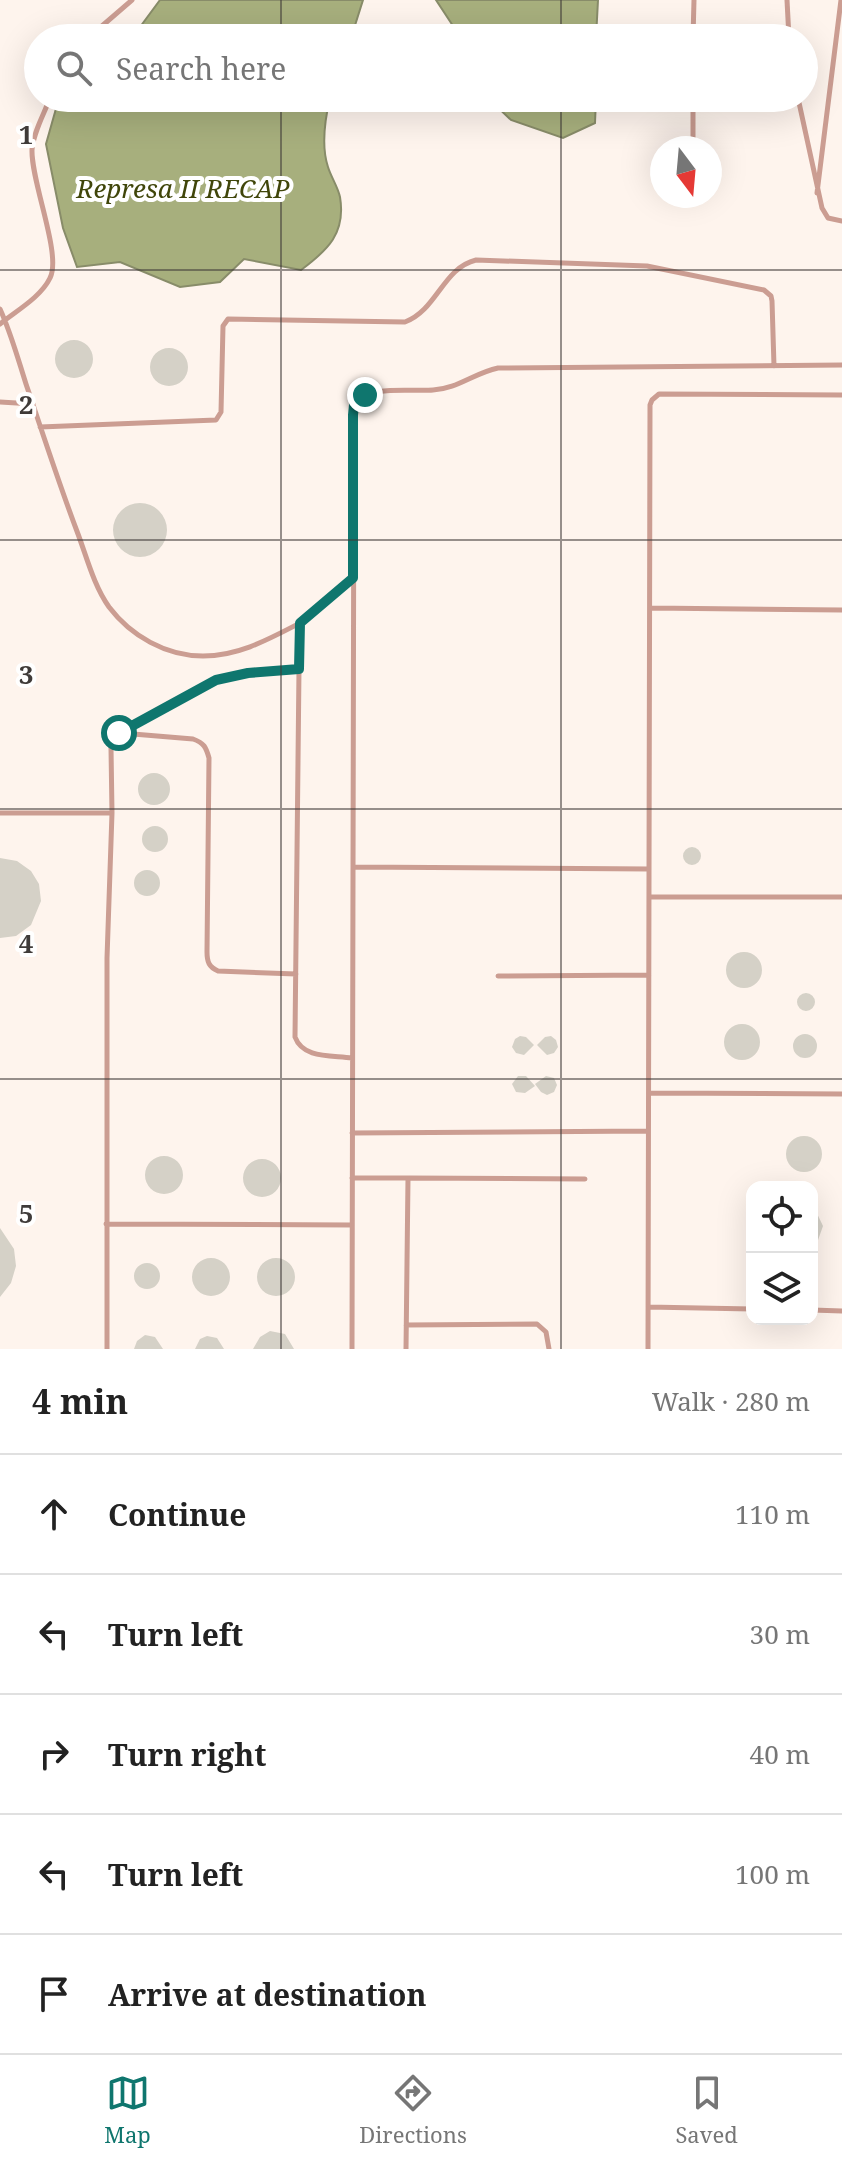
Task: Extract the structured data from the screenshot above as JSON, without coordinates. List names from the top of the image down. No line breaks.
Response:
{"water":["Represa II RECAP"],"north":"bottom","page":{"search":"Search here","heading":["4 min","Walk · 280 m"],"list":[["Continue","110 m"],["Turn left","30 m"],["Turn right","40 m"],["Turn left","100 m"],"Arrive at destination"],"nav":["Map","Directions","Saved"]},"grid":{"rows":["1","2","3","4","5"]}}
